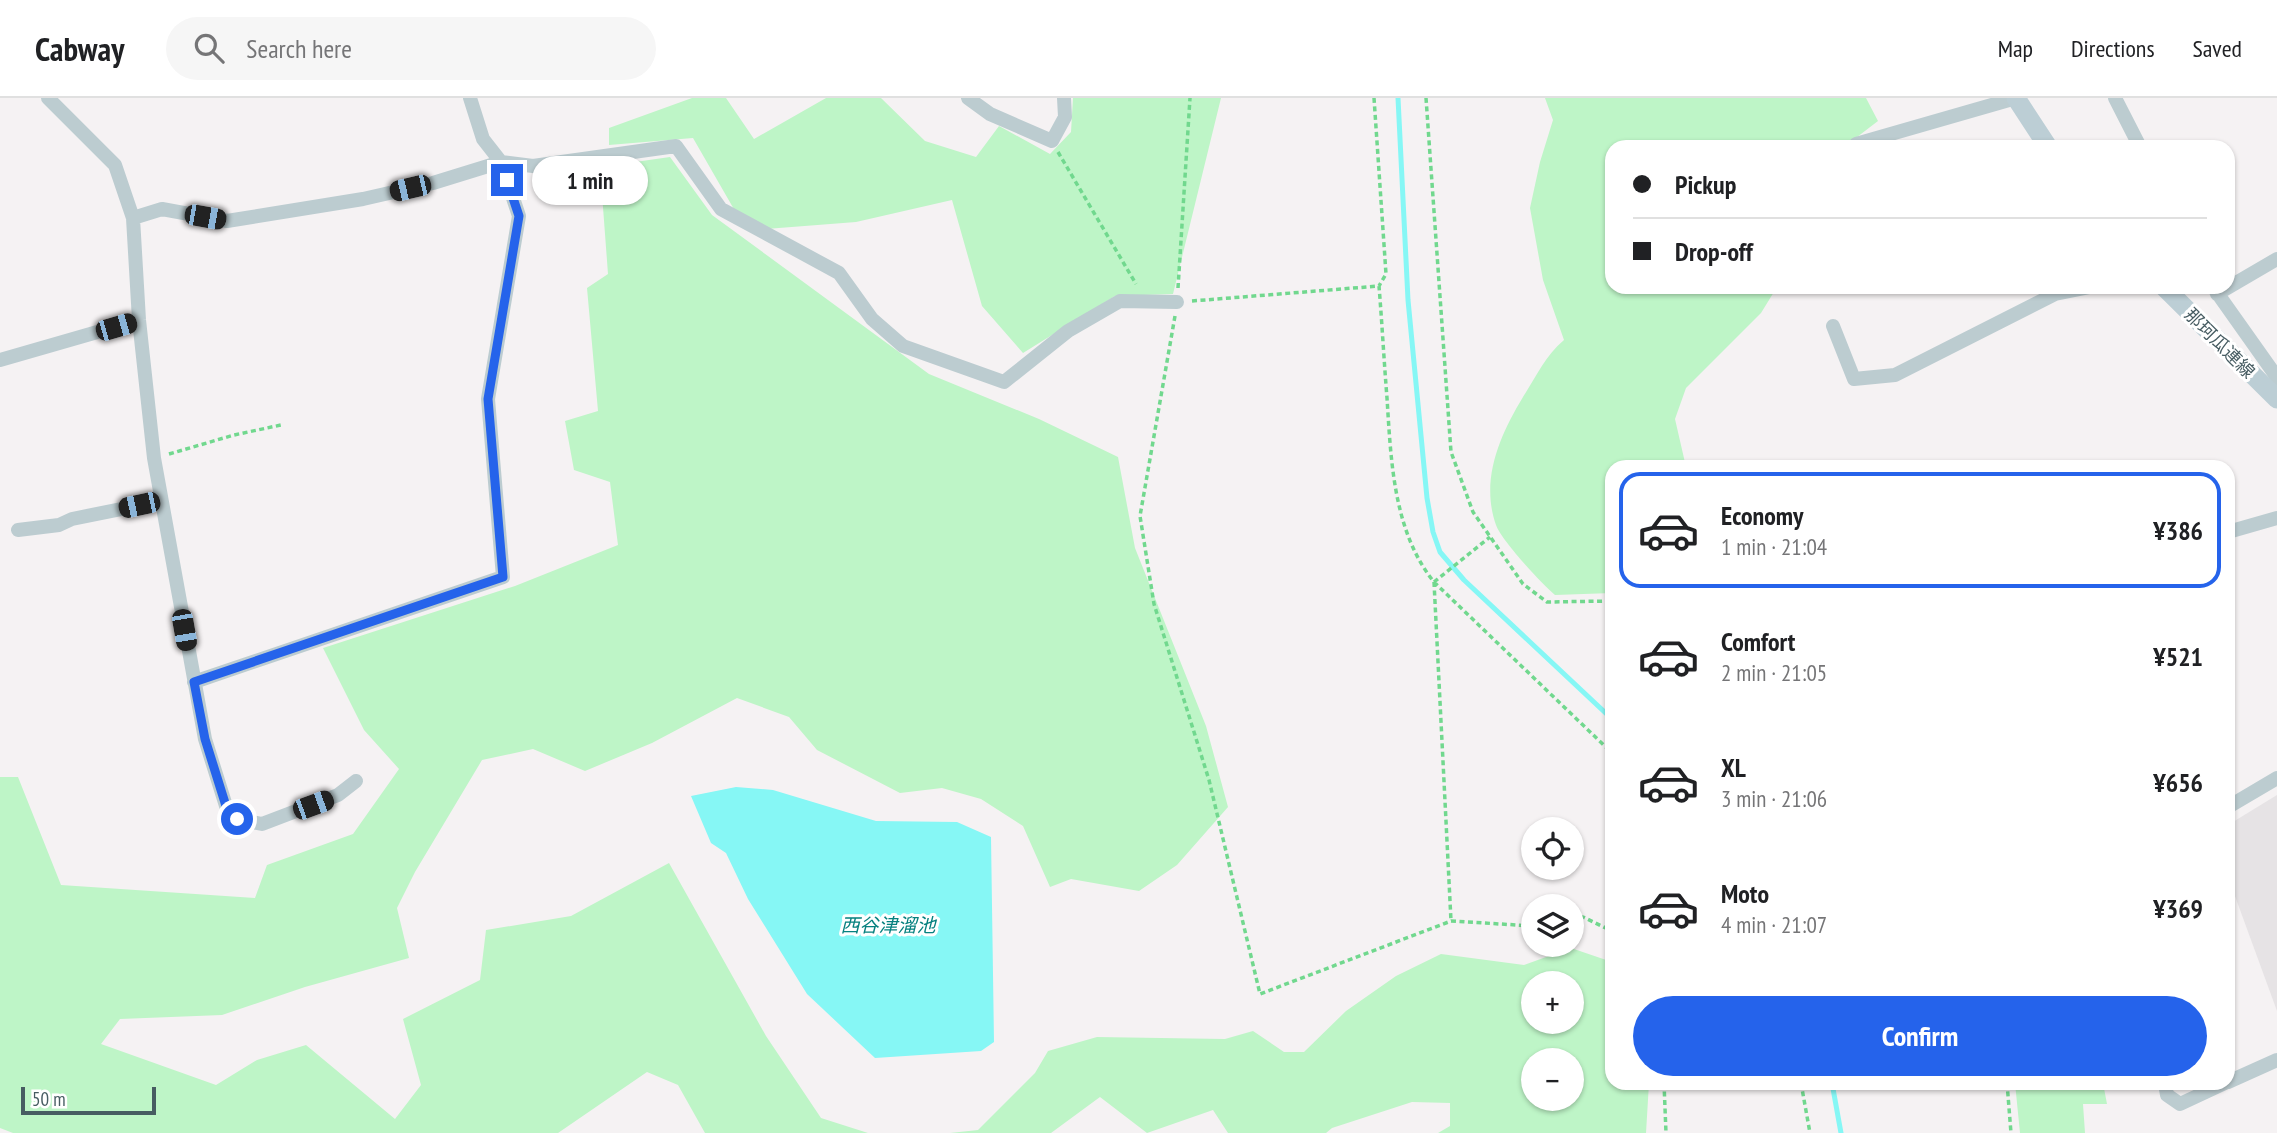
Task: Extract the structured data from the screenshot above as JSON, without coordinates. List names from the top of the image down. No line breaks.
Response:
{"streets":{"main road":["那珂瓜連線"]},"water":["西谷津溜池"],"scale_bar":"50 m","page":{"header":"Cabway","search":"Search here","nav":["Map","Directions","Saved"],"banner":["Pickup","Drop-off"],"bubble":"1 min","list":[{"name":"Economy","note":"1 min · 21:04","value":"¥386"},{"name":"Comfort","note":"2 min · 21:05","value":"¥521"},{"name":"XL","note":"3 min · 21:06","value":"¥656"},{"name":"Moto","note":"4 min · 21:07","value":"¥369"}],"map_buttons":["+","−"],"buttons":"Confirm","scale":"50 m"}}
